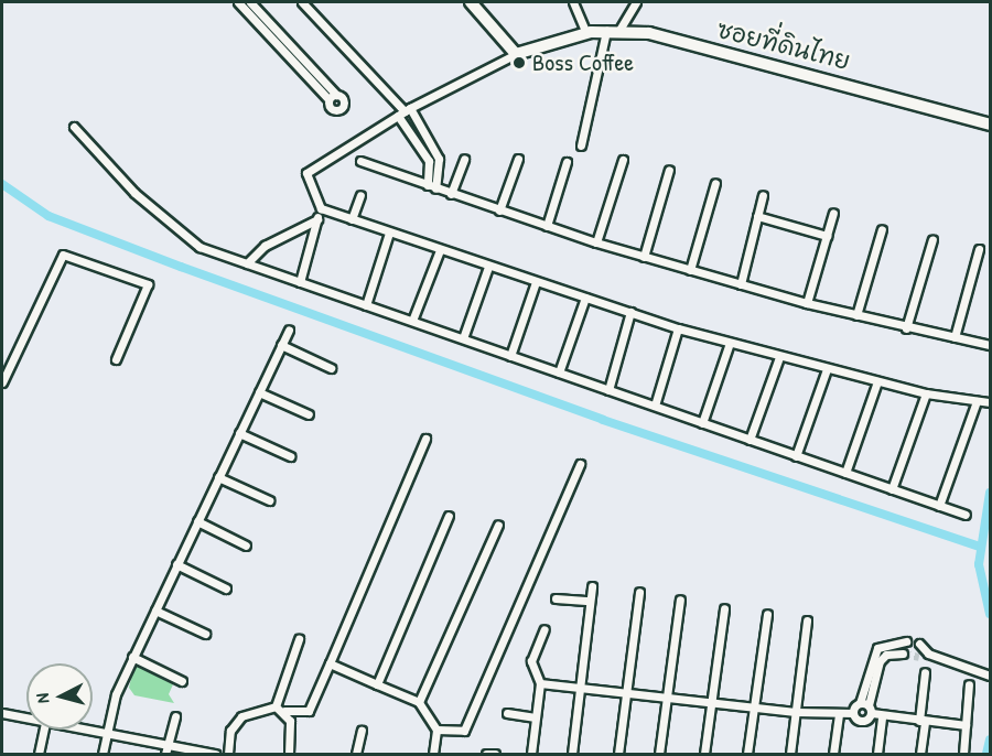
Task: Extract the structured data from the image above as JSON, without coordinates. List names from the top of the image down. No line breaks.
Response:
{"streets":{"street":["ซอยที่ดินไทย"]},"places":["Boss Coffee"],"north":"left"}
